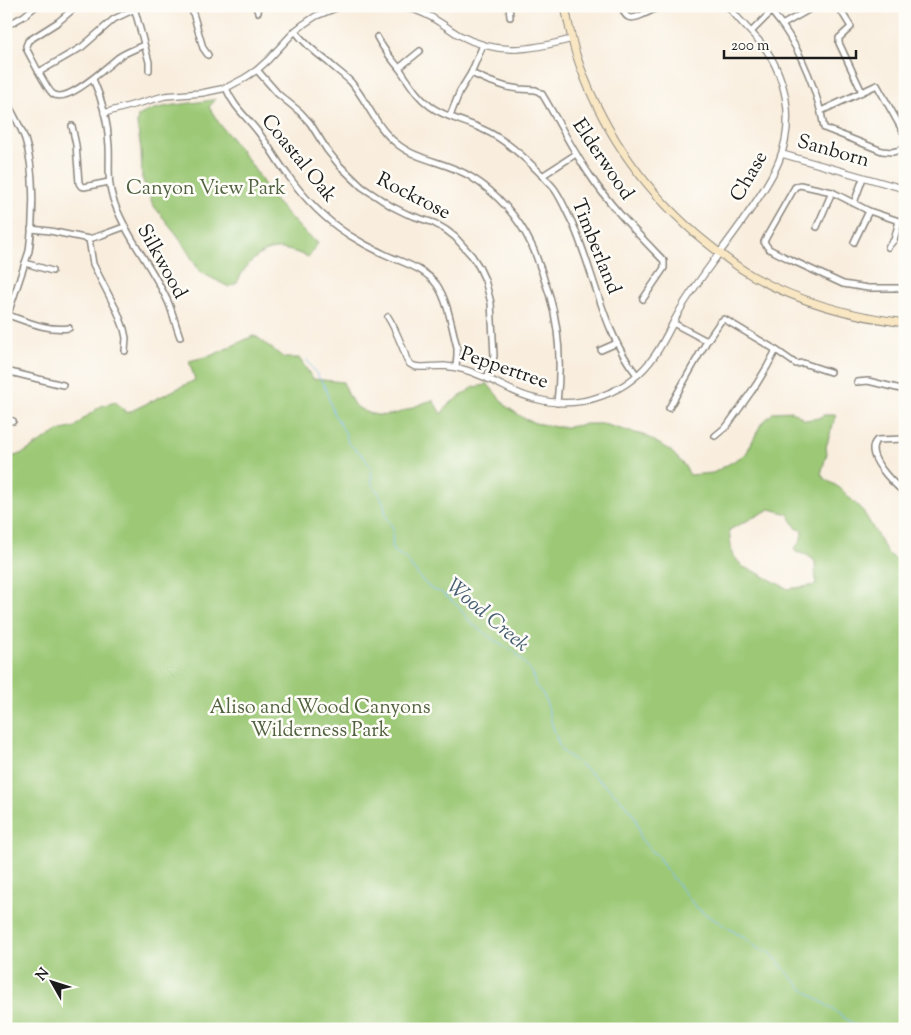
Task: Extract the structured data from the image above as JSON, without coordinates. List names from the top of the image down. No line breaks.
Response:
{"streets":{"street":["Sanborn","Coastal Oak","Elderwood","Chase","Rockrose","Timberland","Silkwood","Peppertree"]},"crossings":[["Sanborn","Chase"],["Coastal Oak","Peppertree"],["Chase","Peppertree"],["Rockrose","Peppertree"],["Timberland","Peppertree"]],"water":["Wood Creek"],"parks":["Canyon View Park","Aliso and Wood Canyons Wilderness Park"],"scale_bar":"200 m","north":"top left"}
